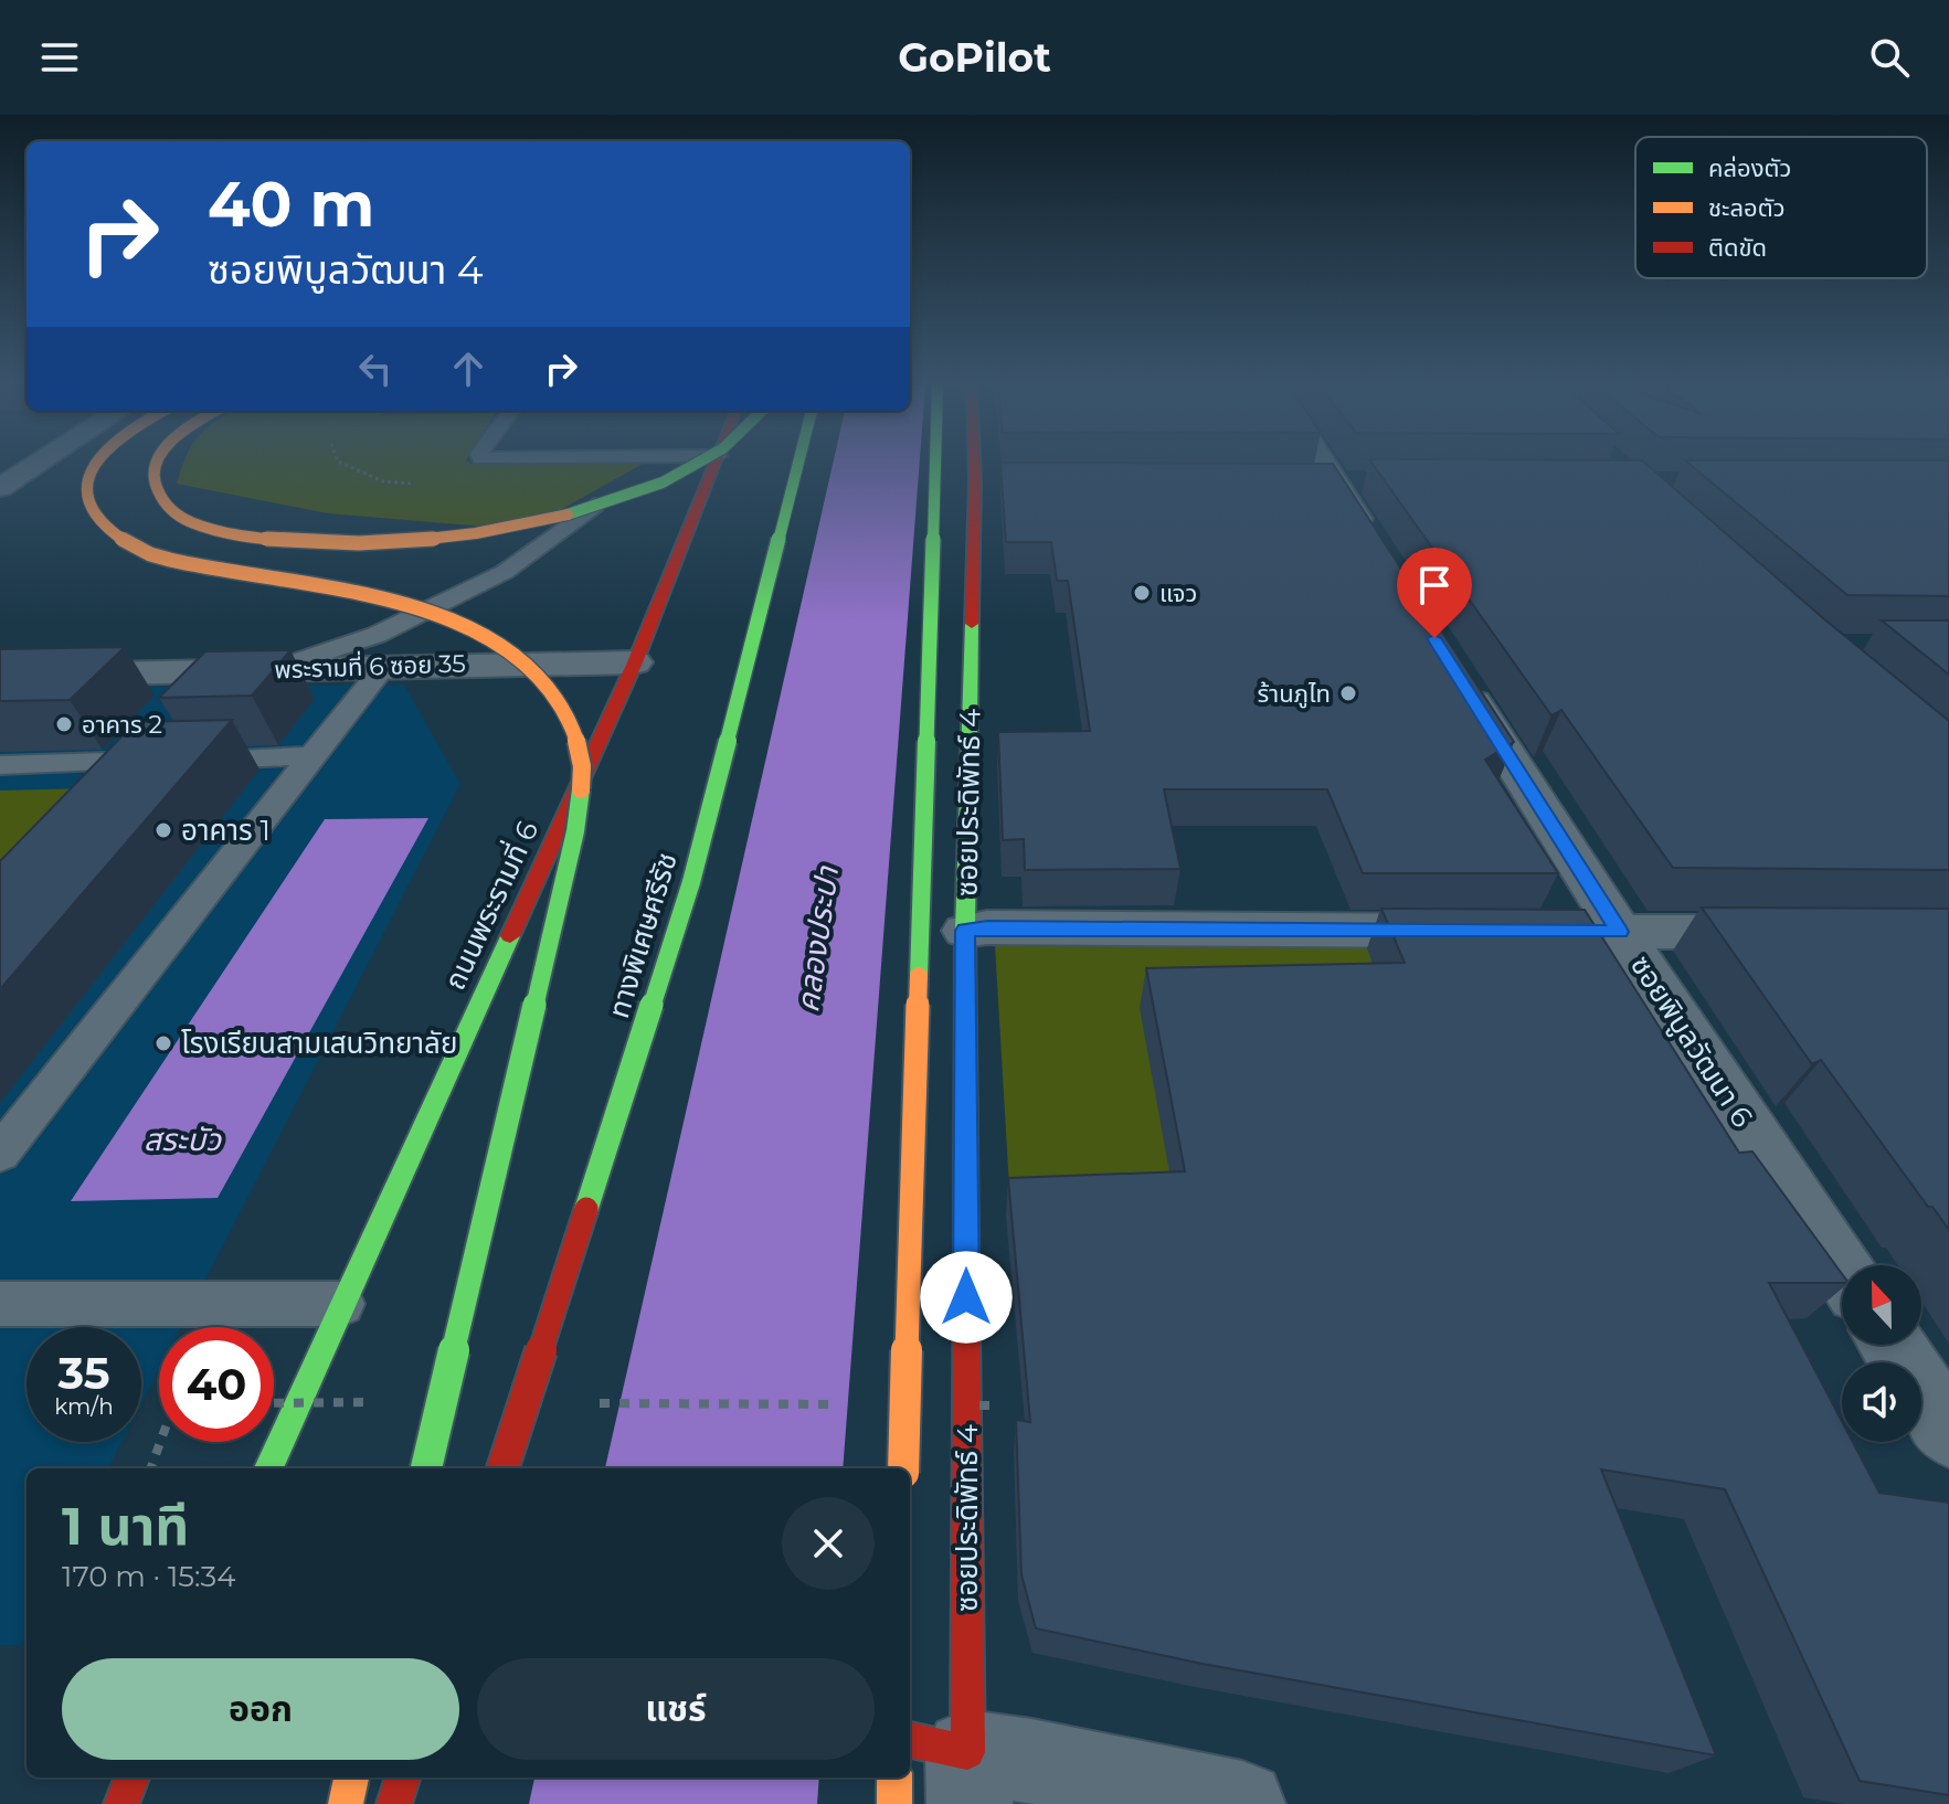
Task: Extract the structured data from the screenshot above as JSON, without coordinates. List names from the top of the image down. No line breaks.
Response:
{"streets":{"main road":["ซอยประดิพัทธ์ 4","ถนนพระรามที่ 6","ทางพิเศษศรีรัช"],"street":["พระรามที่ 6 ซอย 35","ซอยพิบูลวัฒนา 6"]},"crossings":[["พระรามที่ 6 ซอย 35","ถนนพระรามที่ 6"]],"water":["คลองประปา","สระบัว"],"places":["แจว","ร้านภูไท","อาคาร 2","อาคาร 1","โรงเรียนสามเสนวิทยาลัย"],"legend":["คล่องตัว","ชะลอตัว","ติดขัด"],"north":"top","page":{"header":"GoPilot","turn":["40 m","ซอยพิบูลวัฒนา 4"],"speed":"35 km/h","limit":"40","heading":["1 นาที","170 m · 15:34"],"buttons":["ออก","แชร์"]}}
